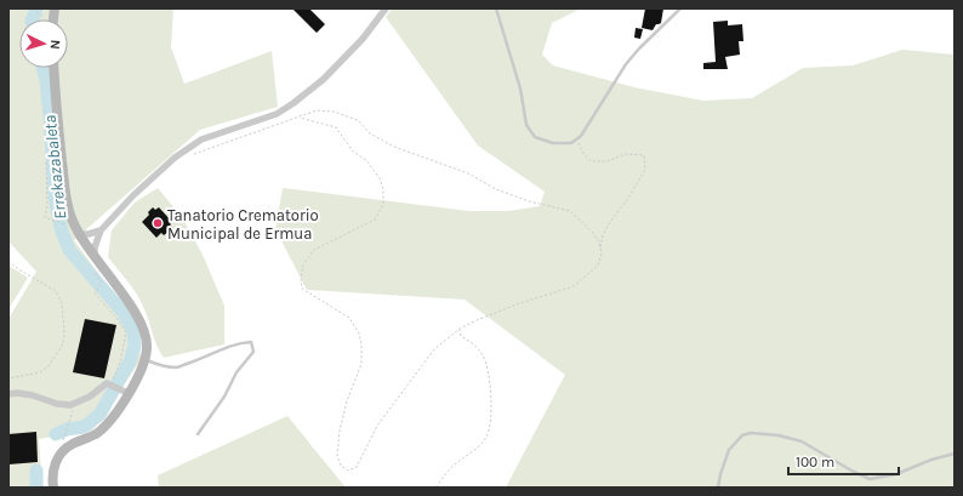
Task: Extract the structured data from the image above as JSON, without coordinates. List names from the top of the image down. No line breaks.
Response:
{"water":["Errekazabaleta"],"places":["Tanatorio Crematorio Municipal de Ermua"],"scale_bar":"100 m","north":"right"}
